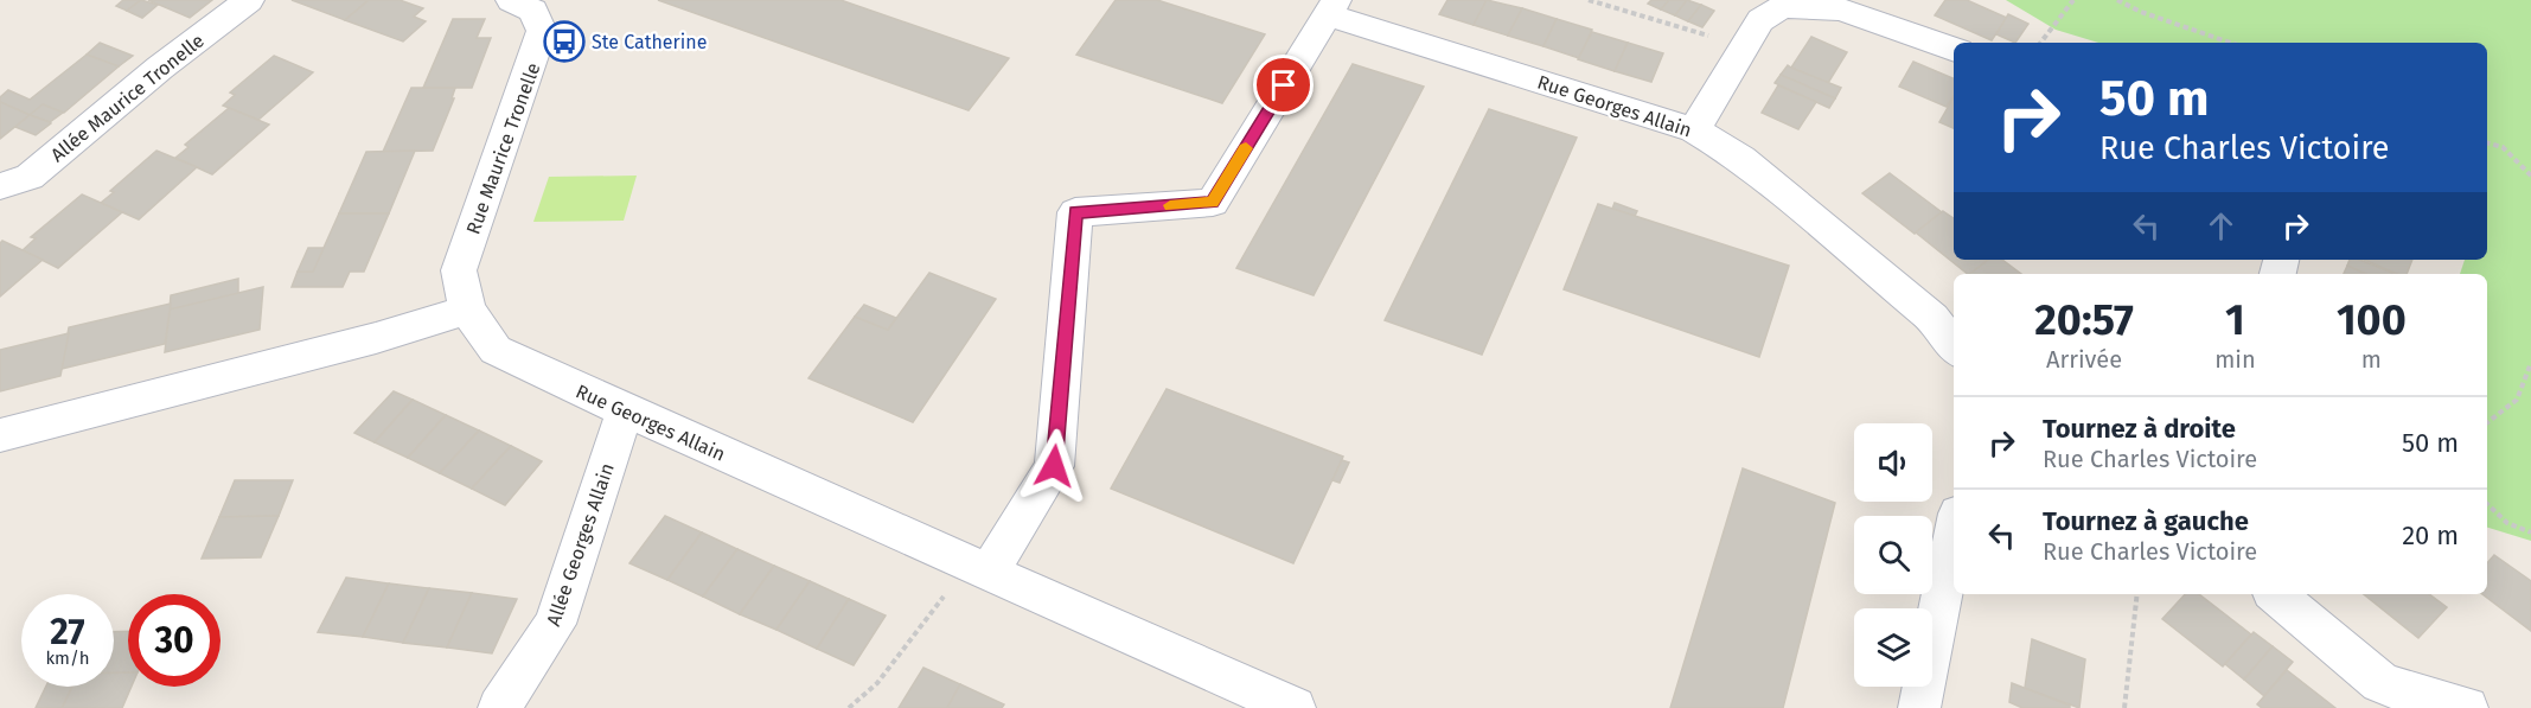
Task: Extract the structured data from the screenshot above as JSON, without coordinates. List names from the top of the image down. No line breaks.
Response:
{"streets":{"street":["Allée Maurice Tronelle","Rue Georges Allain","Rue Maurice Tronelle","Allée Georges Allain"]},"crossings":[["Rue Georges Allain","Rue Maurice Tronelle"],["Rue Georges Allain","Allée Georges Allain"]],"places":{"bus stop":["Ste Catherine"]},"page":{"turn":["50 m","Rue Charles Victoire"],"eta":["20:57","Arrivée","1","min","100","m"],"list":[{"name":"Tournez à droite","note":"Rue Charles Victoire","value":"50 m"},{"name":"Tournez à gauche","note":"Rue Charles Victoire","value":"20 m"}],"speed":"27 km/h","limit":"30"}}
